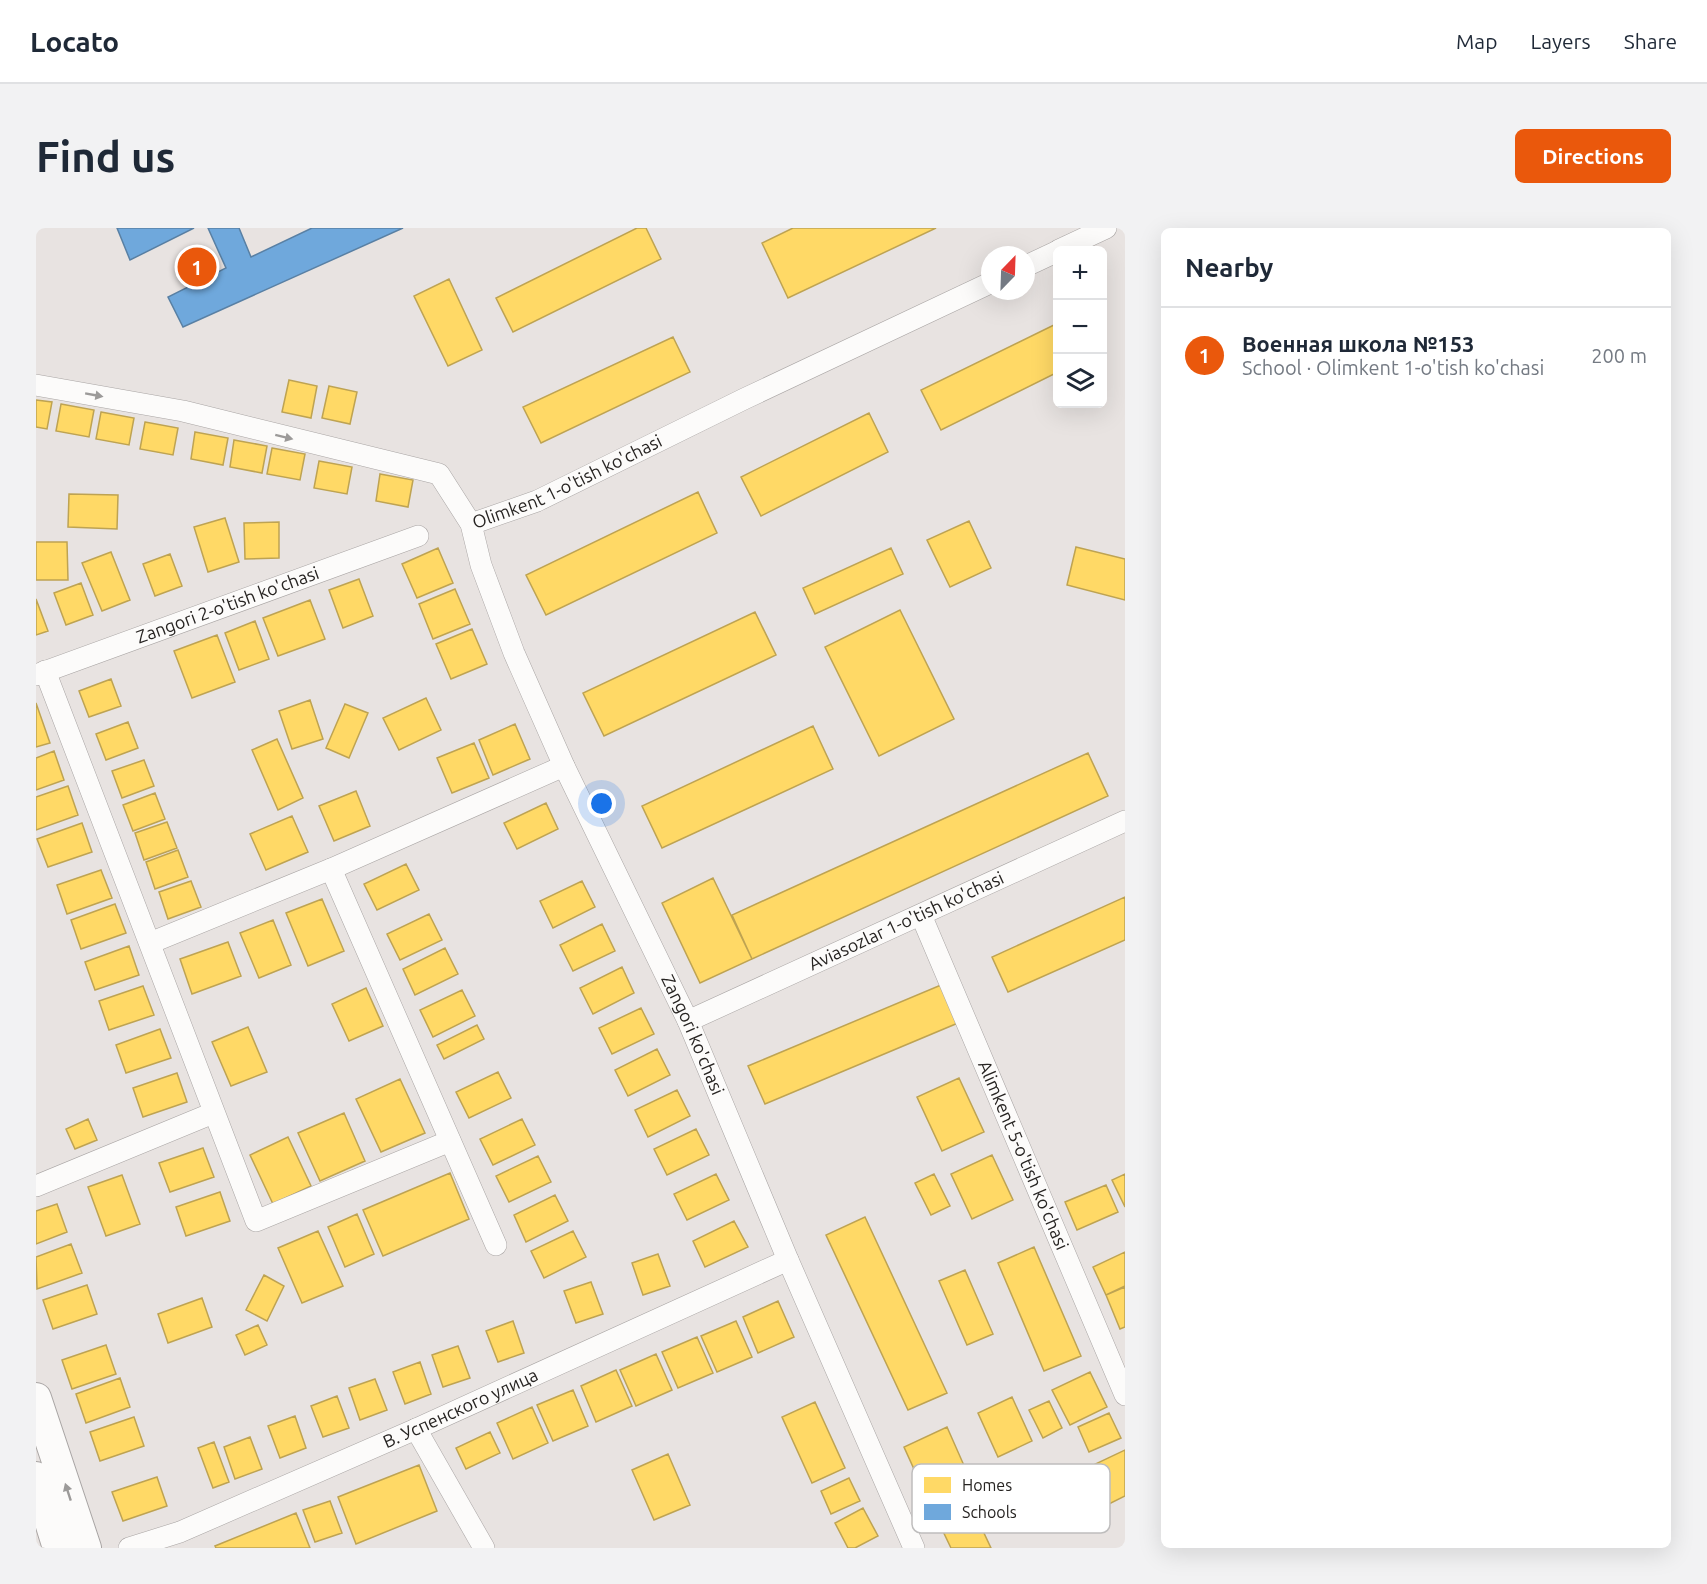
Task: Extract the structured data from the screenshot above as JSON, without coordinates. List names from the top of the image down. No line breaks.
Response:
{"streets":{"street":["Olimkent 1-o'tish ko'chasi","Zangori 2-o'tish ko'chasi","Aviasozlar 1-o'tish ko'chasi","Zangori ko'chasi","Alimkent 5-o'tish ko'chasi","В. Успенского улица"]},"crossings":[["Olimkent 1-o'tish ko'chasi","Zangori ko'chasi"],["Aviasozlar 1-o'tish ko'chasi","Zangori ko'chasi"],["Aviasozlar 1-o'tish ko'chasi","Alimkent 5-o'tish ko'chasi"],["Zangori ko'chasi","В. Успенского улица"]],"one_way":["Olimkent 1-o'tish ko'chasi"],"legend":["Homes","Schools"],"north":"top right","page":{"header":"Locato","nav":["Map","Layers","Share"],"buttons":"Directions","title":"Find us","heading":"Nearby","pins":"1","map_buttons":["+","−"],"list":[{"mark":"1","name":"Военная школа №153","note":"School · Olimkent 1-o'tish ko'chasi","value":"200 m"}]}}
